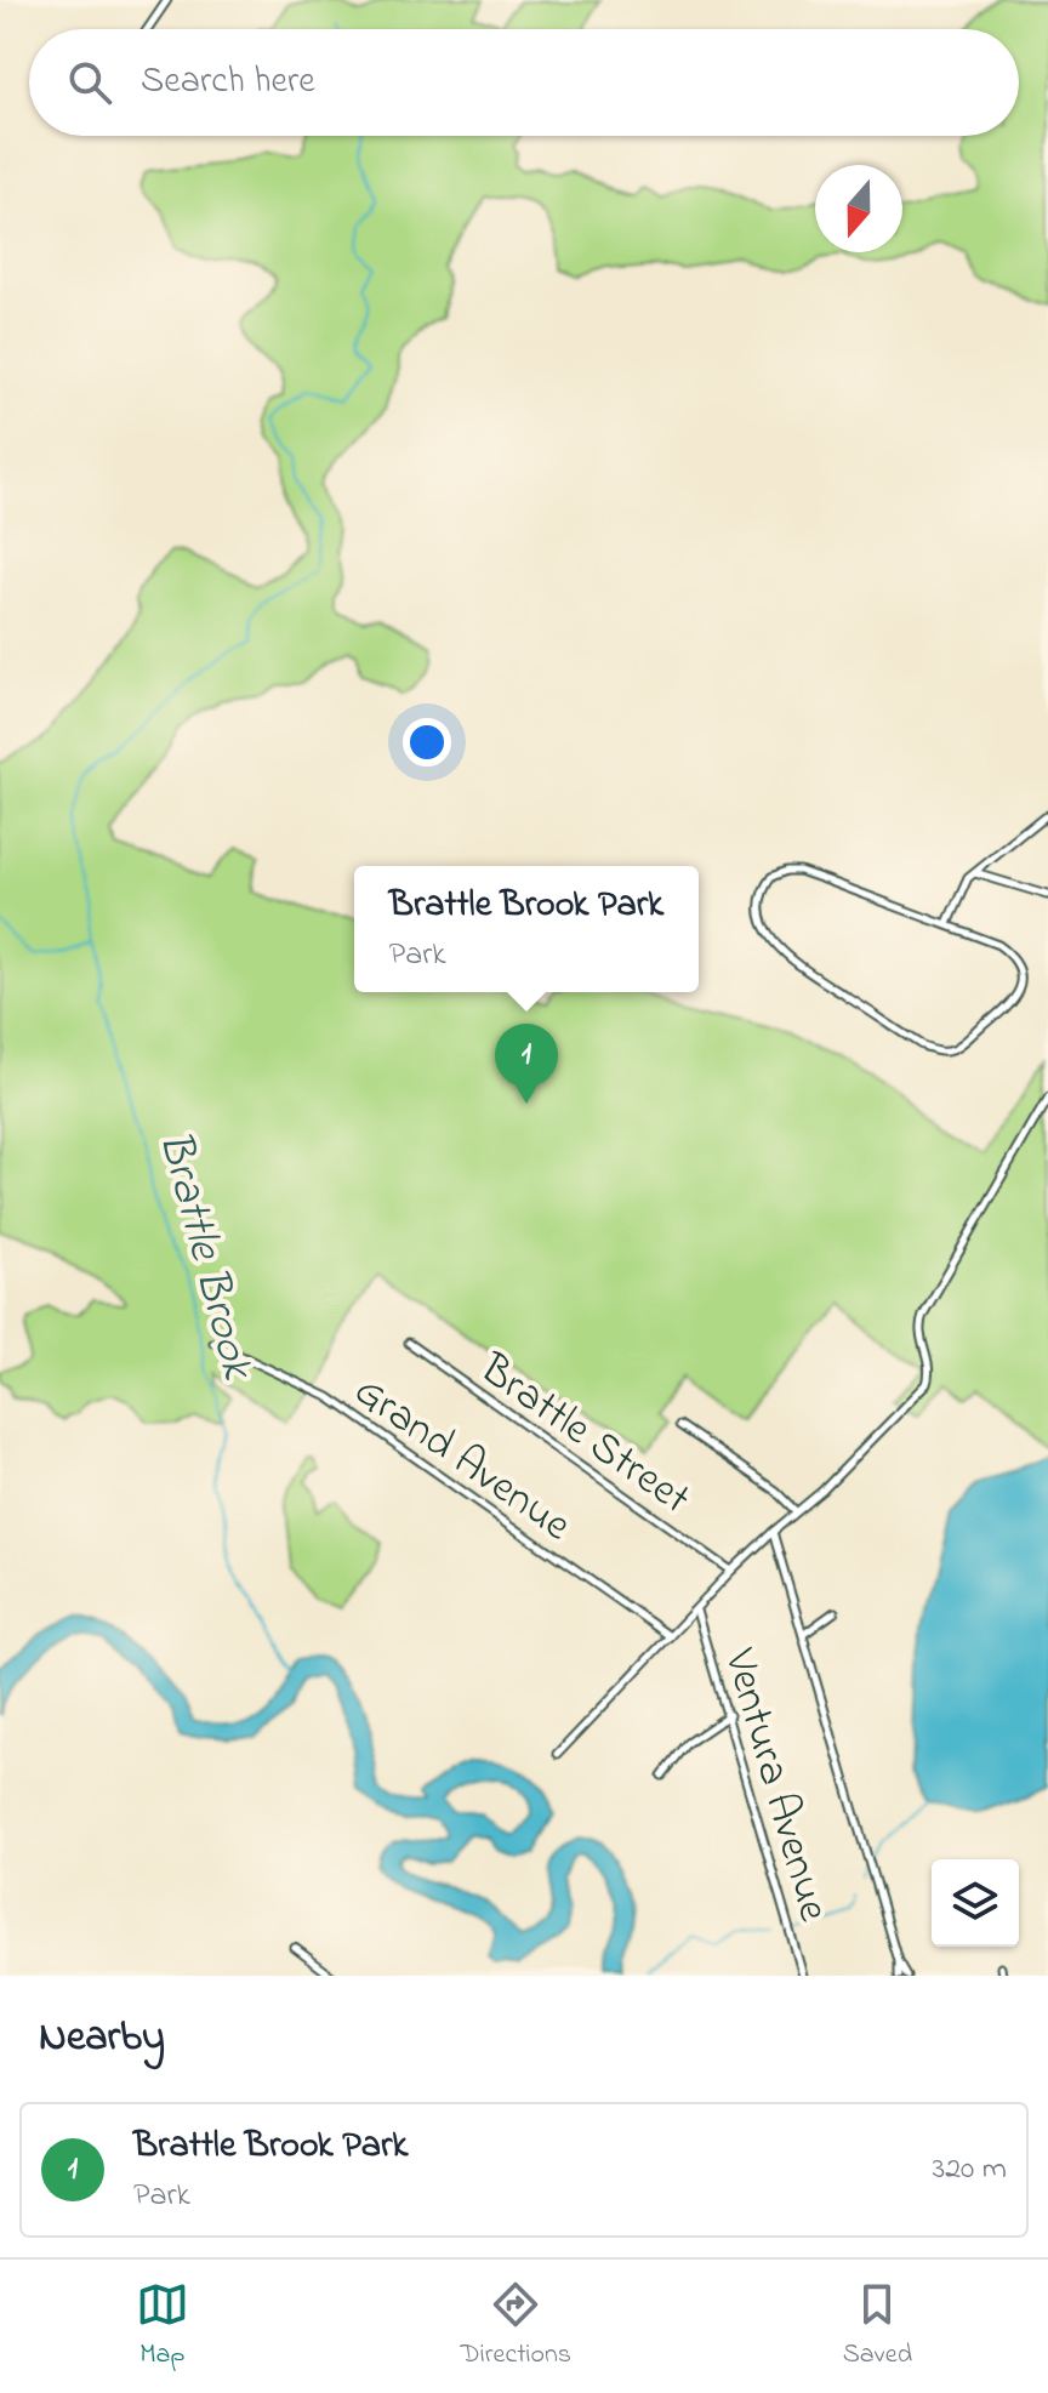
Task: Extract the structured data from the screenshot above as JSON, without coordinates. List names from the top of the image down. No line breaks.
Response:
{"streets":{"street":["Brattle Street","Grand Avenue","Ventura Avenue"]},"water":["Brattle Brook"],"north":"bottom","page":{"search":"Search here","popup":["Brattle Brook Park","Park"],"pins":"1","heading":"Nearby","list":[{"mark":"1","name":"Brattle Brook Park","note":"Park","value":"320 m"}],"nav":["Map","Directions","Saved"]}}
